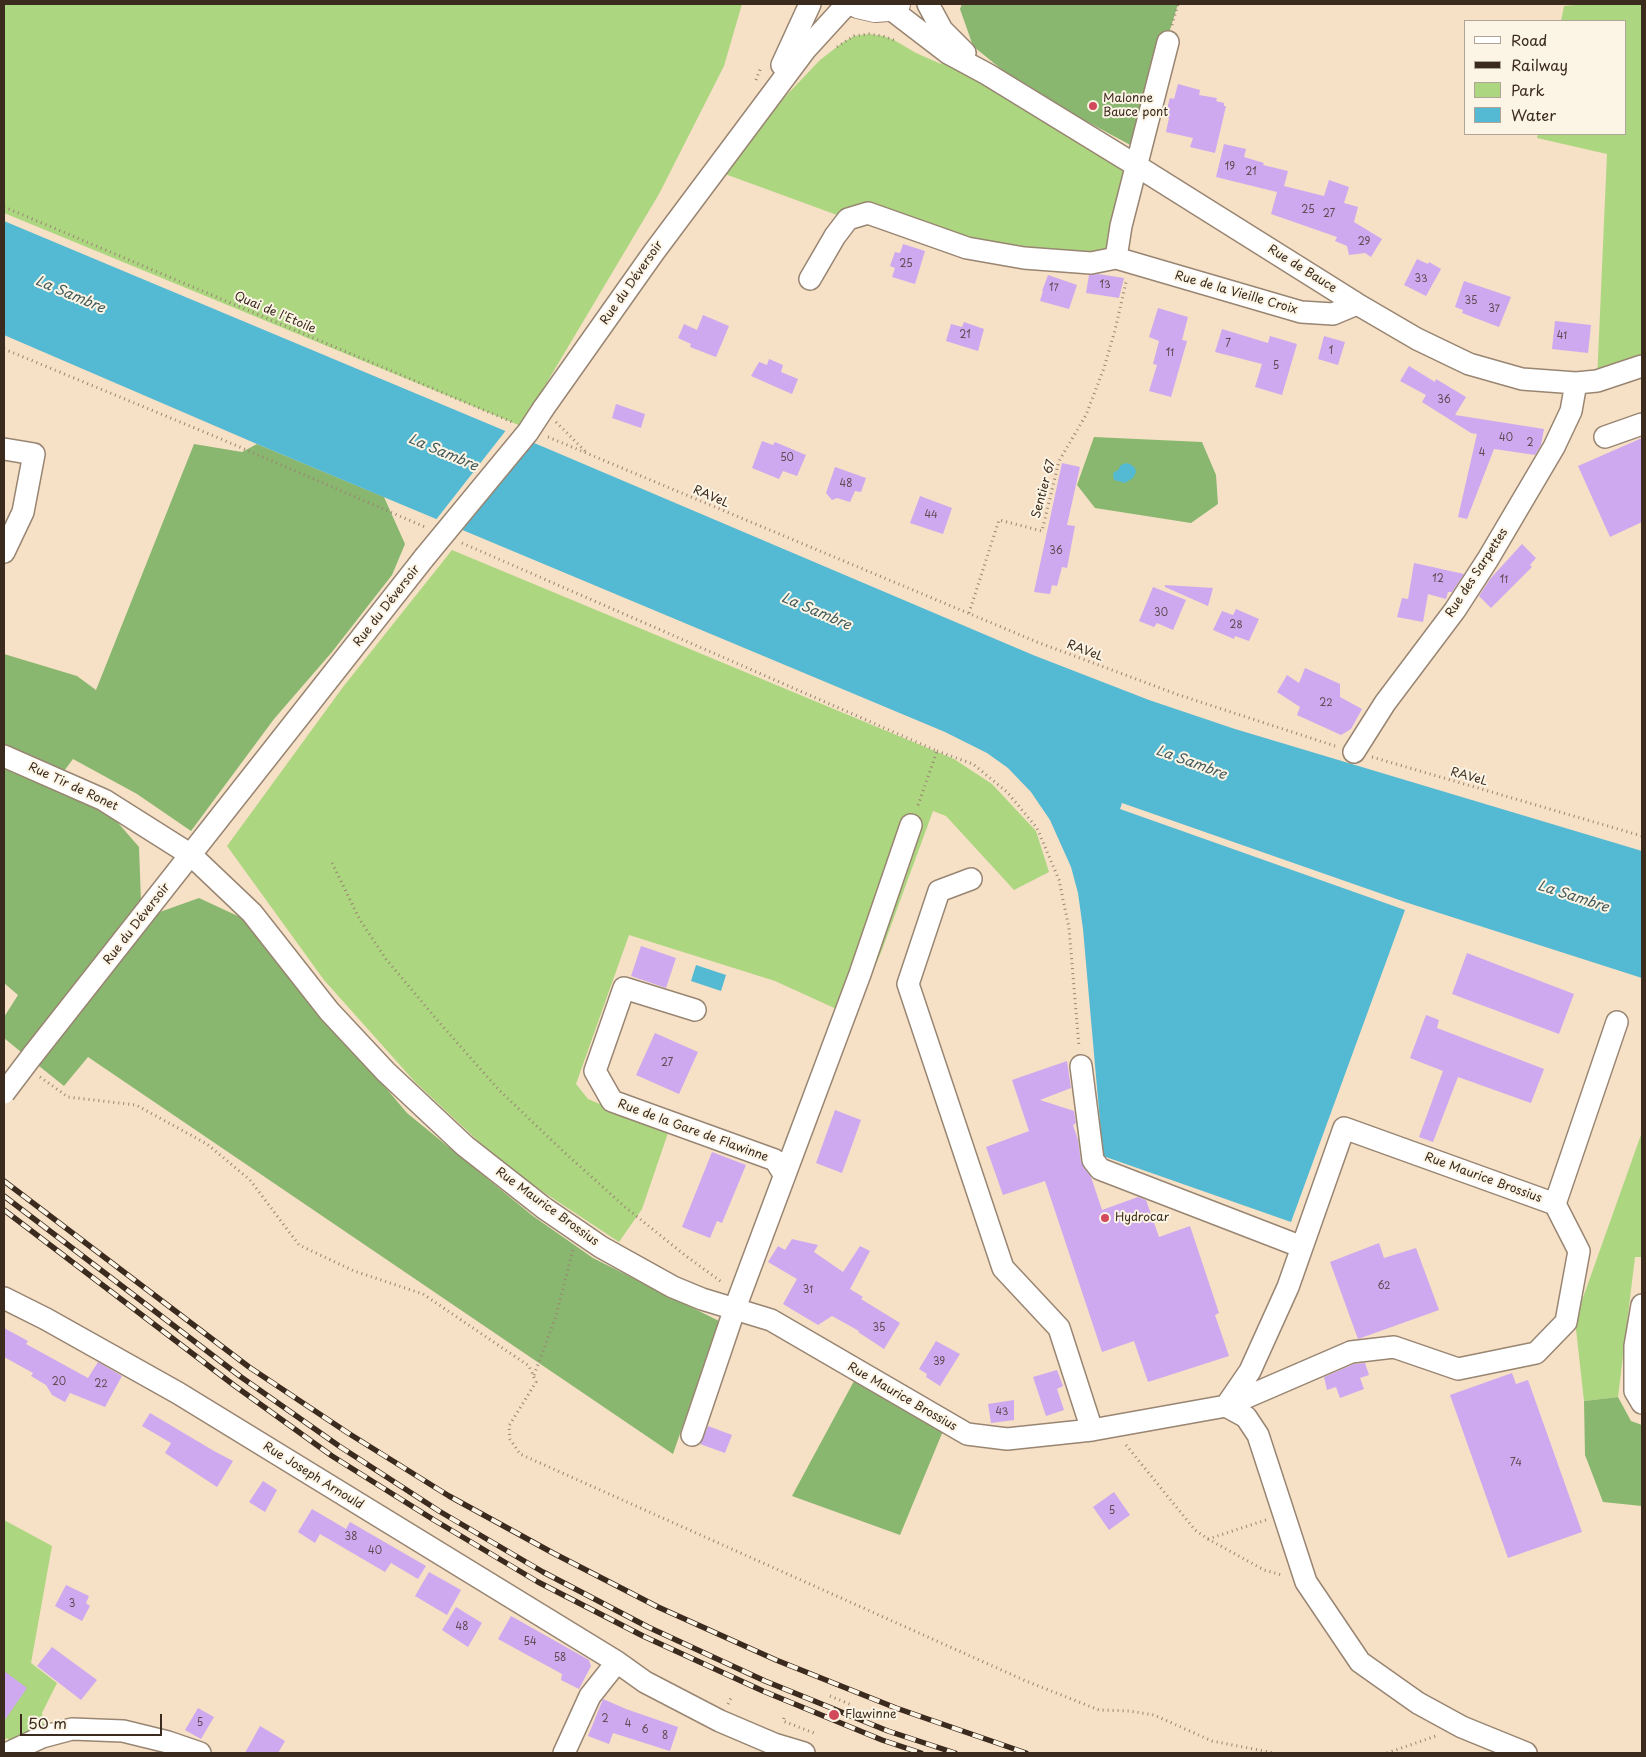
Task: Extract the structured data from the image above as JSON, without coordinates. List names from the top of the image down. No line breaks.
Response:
{"streets":{"street":["Rue de Bauce","Rue du Déversoir","Rue de la Vieille Croix","Rue des Sarpettes","Rue Tir de Ronet","Rue de la Gare de Flawinne","Rue Maurice Brossius","Rue Joseph Arnould"],"path":["Quai de l'Etoile","Sentier 67","RAVeL"]},"crossings":[["Rue de Bauce","Rue de la Vieille Croix"],["Rue de Bauce","Rue des Sarpettes"],["Rue du Déversoir","Rue Tir de Ronet"],["Rue du Déversoir","Rue Maurice Brossius"],["Rue de la Vieille Croix","Sentier 67"],["Sentier 67","RAVeL"],["RAVeL","Rue des Sarpettes"],["Rue Tir de Ronet","Rue Maurice Brossius"]],"water":["La Sambre"],"places":["Malonne Bauce pont","Hydrocar","Flawinne"],"house_numbers":["19","21","25","27","29","25","33","13","17","35","37","21","41","7","1","11","5","36","40","2","4","50","48","44","36","12","11","30","28","22","27","62","31","35","39","20","22","43","74","5","38","40","3","48","54","58","2","5","4","6","8"],"legend":["Road","Railway","Park","Water"],"scale_bar":"50 m"}
